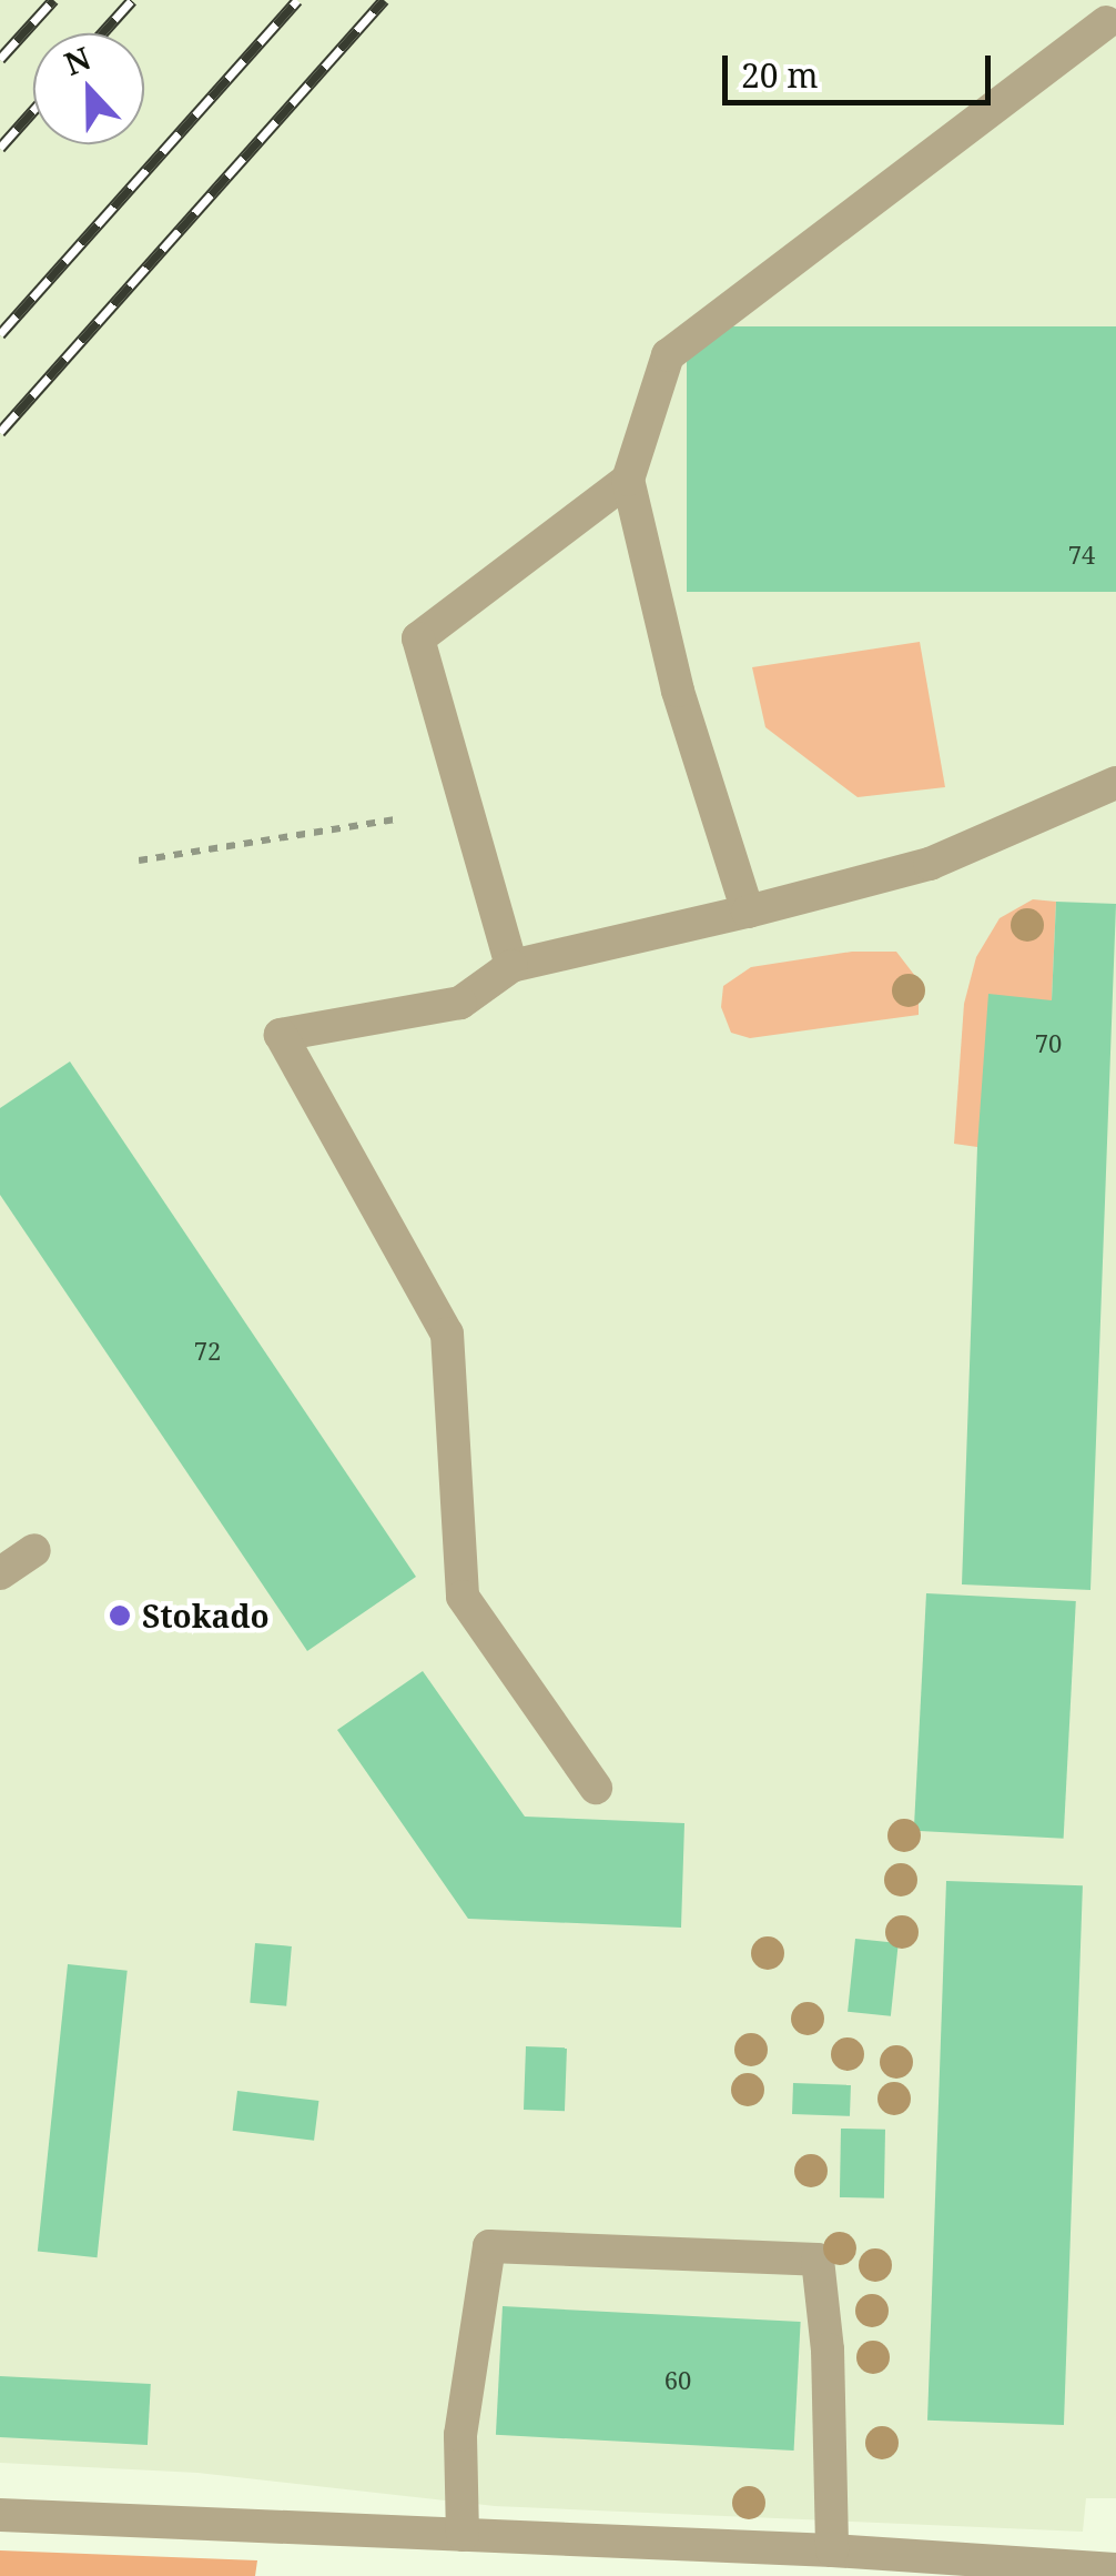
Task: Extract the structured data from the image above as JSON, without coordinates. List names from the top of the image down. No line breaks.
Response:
{"places":["Stokado"],"house_numbers":["74","70","72","60"],"scale_bar":"20 m","north":"top"}
